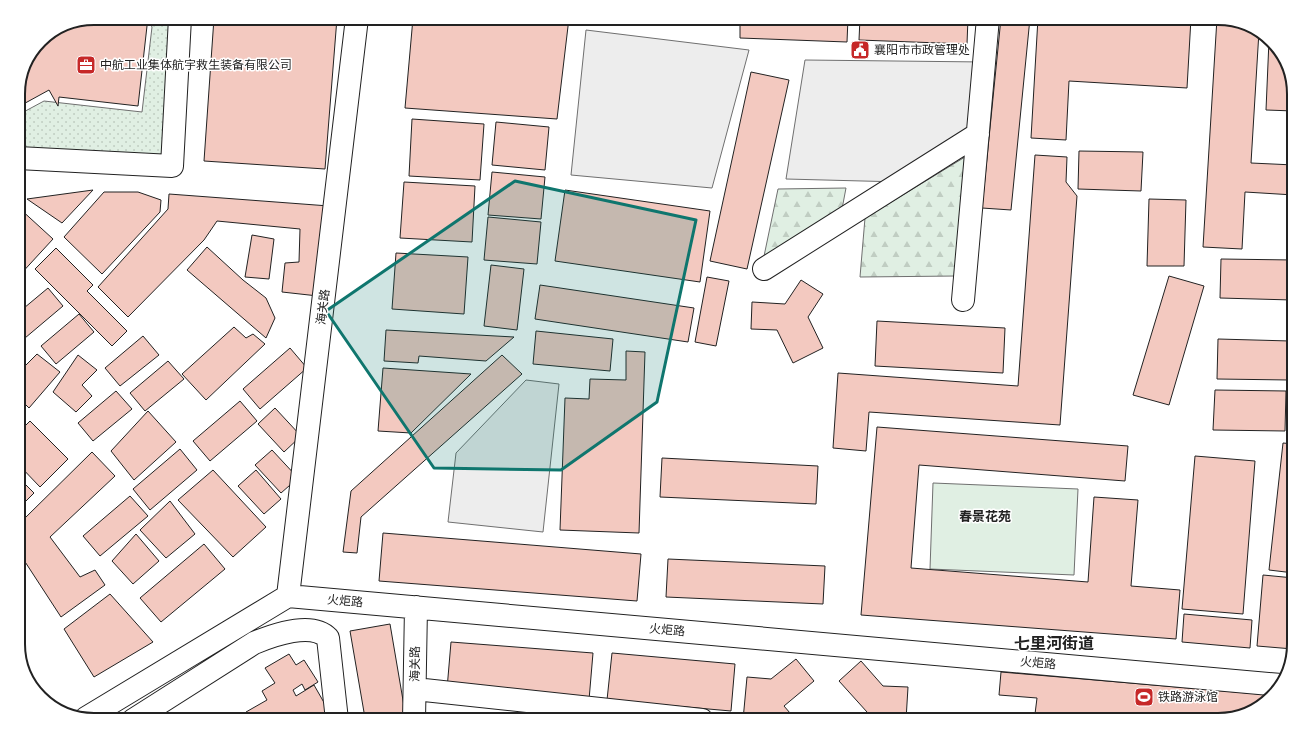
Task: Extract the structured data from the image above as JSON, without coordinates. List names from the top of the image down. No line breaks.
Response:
{"streets":{"street":["海关路","火炬路"]},"crossings":[["海关路","火炬路"]],"districts":["春景花苑","七里河街道"],"places":{"public building":["襄阳市市政管理处"],"office":["中航工业集体航宇救生装备有限公司"],"sports":["铁路游泳馆"]}}
